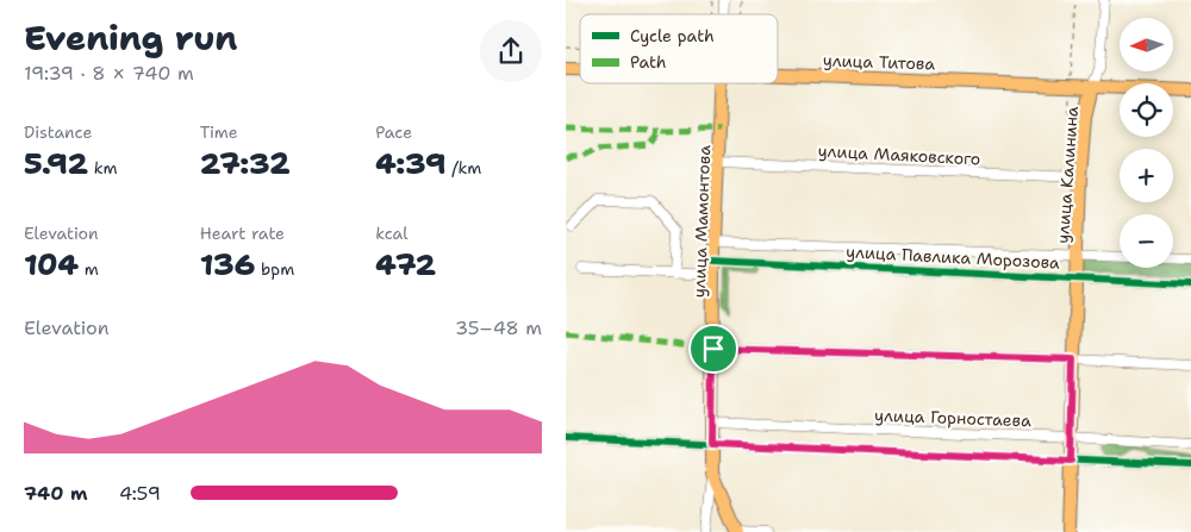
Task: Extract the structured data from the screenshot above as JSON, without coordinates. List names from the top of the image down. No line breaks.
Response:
{"streets":{"main road":["улица Титова","улица Калинина","улица Мамонтова"],"street":["улица Маяковского","улица Павлика Морозова","улица Горностаева"]},"crossings":[["улица Титова","улица Калинина"],["улица Маяковского","улица Калинина"],["улица Маяковского","улица Мамонтова"],["улица Калинина","улица Павлика Морозова"],["улица Калинина","улица Горностаева"],["улица Мамонтова","улица Павлика Морозова"],["улица Мамонтова","улица Горностаева"]],"legend":["Cycle path","Path"],"north":"left","page":{"heading":["Evening run","19:39 · 8 × 740 m"],"map_buttons":["+","−"],"stats":[["Distance","5.92 km"],["Time","27:32"],["Pace","4:39 /km"],["Elevation","104 m"],["Heart rate","136 bpm"],["kcal","472"]],"chart":["Elevation","35–48 m"],"list":[{"name":"740 m","note":"4:59"}]}}
